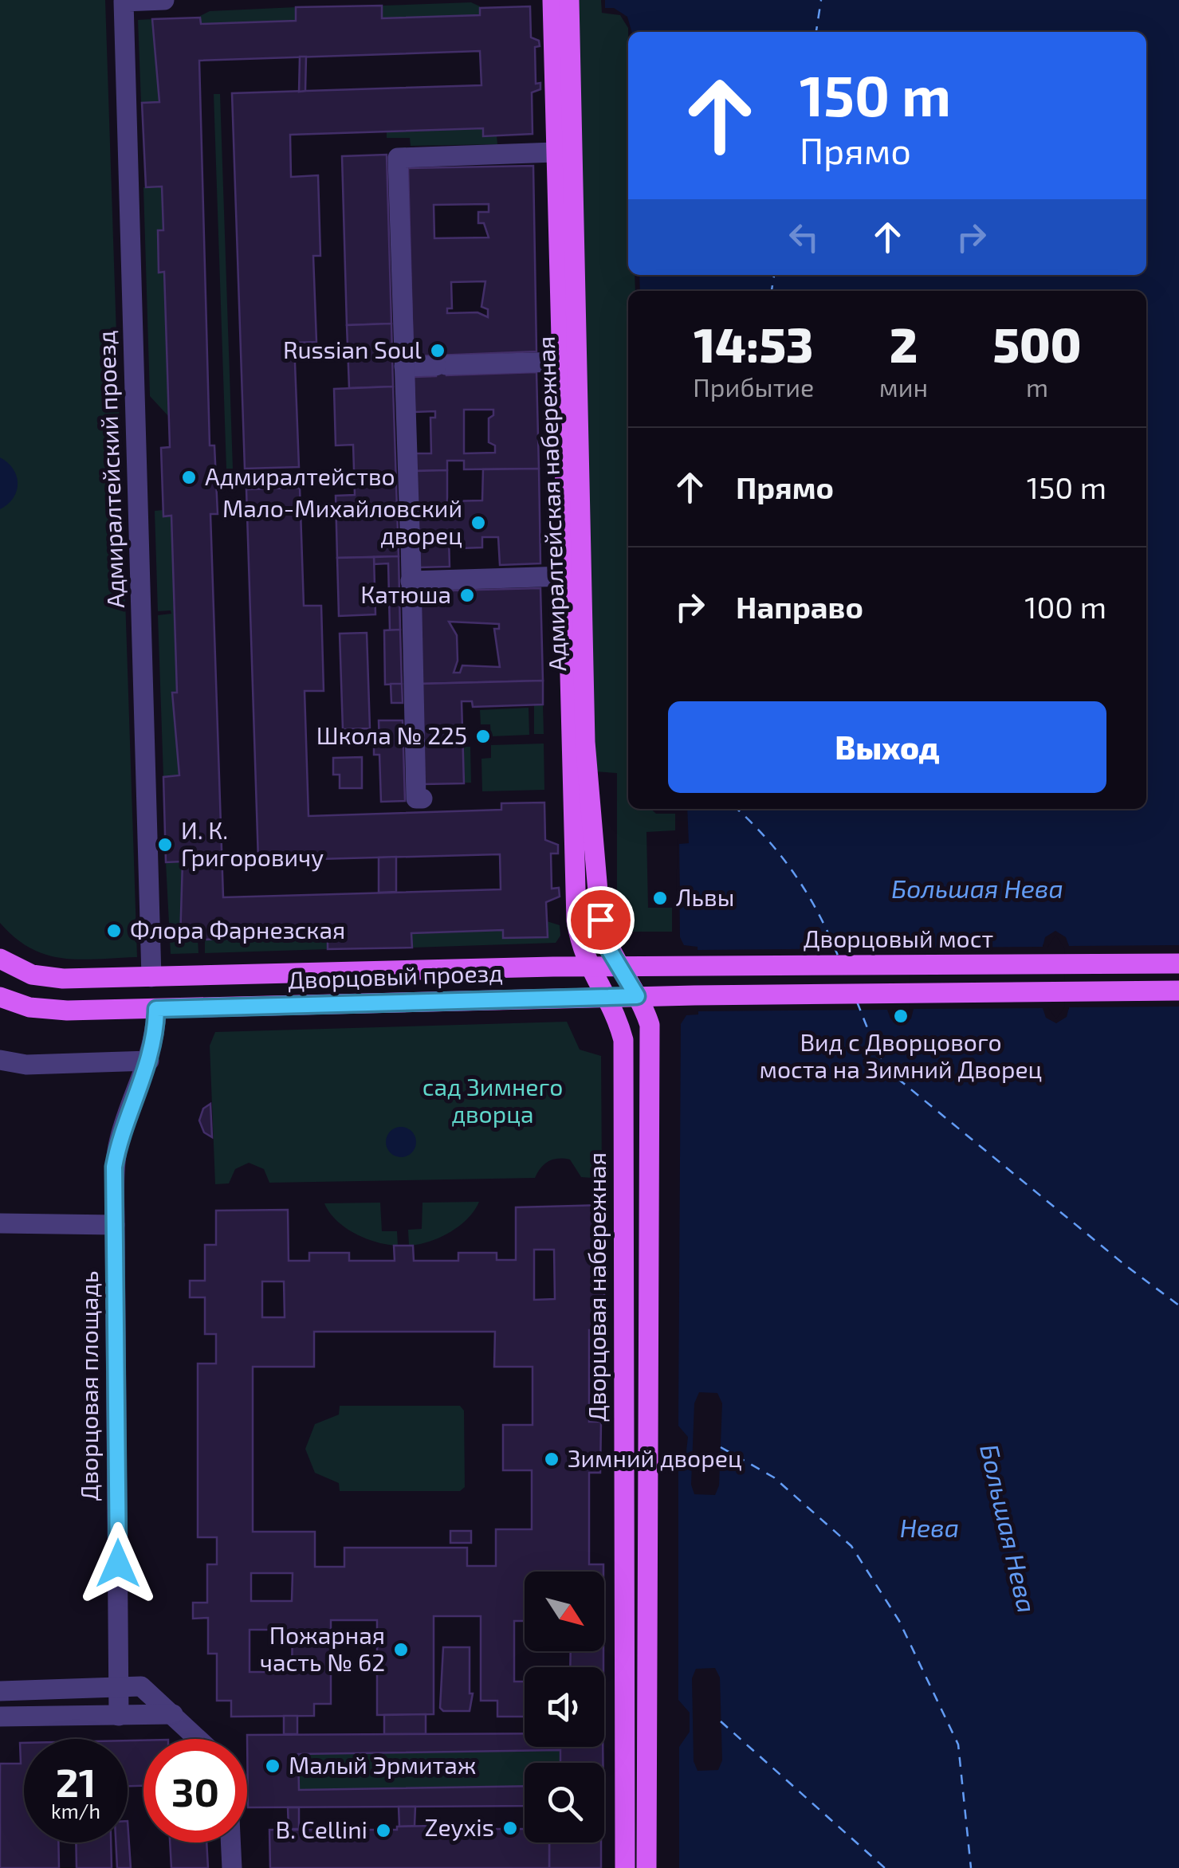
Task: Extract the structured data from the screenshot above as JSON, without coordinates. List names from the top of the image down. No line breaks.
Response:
{"streets":{"main road":["Адмиралтейская набережная","Дворцовый мост","Дворцовый проезд","Дворцовая набережная"],"street":["Адмиралтейский проезд","Дворцовая площадь"]},"crossings":[["Адмиралтейский проезд","Дворцовый проезд"],["Адмиралтейская набережная","Дворцовый мост"],["Адмиралтейская набережная","Дворцовый проезд"],["Адмиралтейская набережная","Дворцовая набережная"],["Дворцовый мост","Дворцовый проезд"],["Дворцовый проезд","Дворцовая набережная"],["Дворцовый проезд","Дворцовая площадь"]],"water":["Большая Нева","Нева"],"parks":["сад Зимнего дворца"],"places":["Russian Soul","Адмиралтейство","Мало-Михайловский дворец","Катюша","Школа № 225","И. К. Григоровичу","Львы","Флора Фарнезская","Вид с Дворцового моста на Зимний Дворец","Зимний дворец","Пожарная часть № 62","Малый Эрмитаж","Zeyxis","B. Cellini"],"north":"bottom right","page":{"turn":["150 m","Прямо"],"eta":["14:53","Прибытие","2","мин","500","m"],"list":[{"name":"Прямо","value":"150 m"},{"name":"Направо","value":"100 m"}],"buttons":"Выход","speed":"21 km/h","limit":"30"}}
